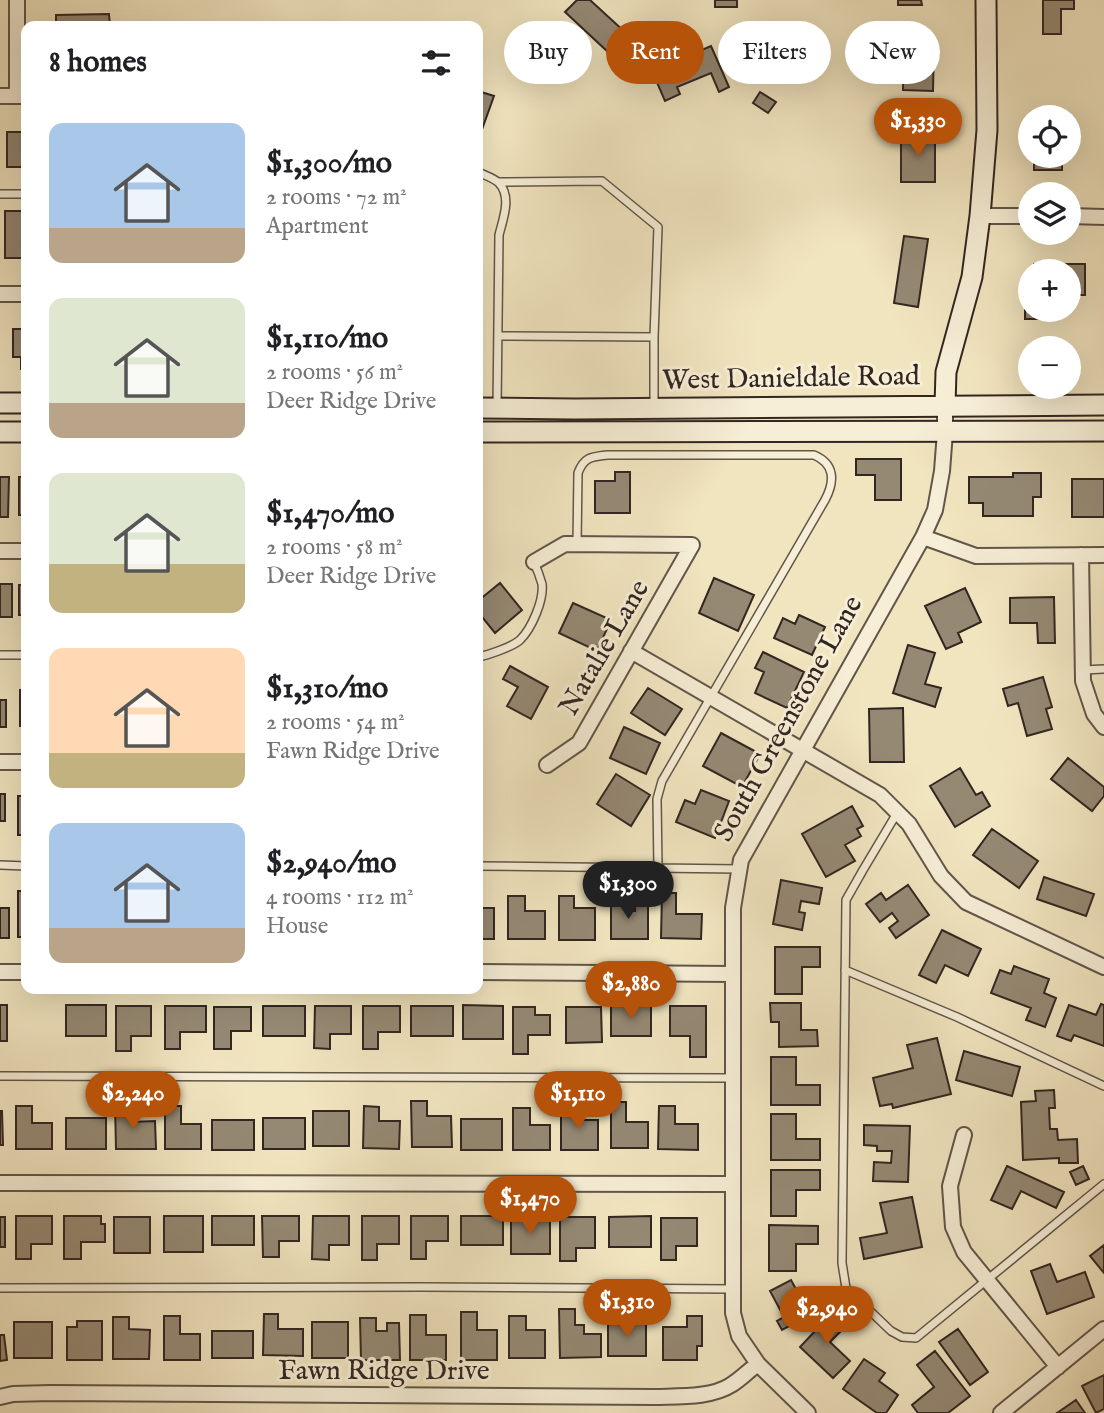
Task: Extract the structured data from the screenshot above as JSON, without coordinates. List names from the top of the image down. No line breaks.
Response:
{"streets":{"main road":["West Danieldale Road"],"street":["Natalie Lane","South Greenstone Lane","Fawn Ridge Drive"]},"crossings":[["West Danieldale Road","South Greenstone Lane"],["South Greenstone Lane","Fawn Ridge Drive"]],"page":{"chip":["Buy","Rent","Filters","New"],"heading":"8 homes","price":["$1,330","$1,300","$2,880","$2,240","$1,110","$1,470","$1,310","$2,940"],"map_buttons":["+","−"],"list":[{"name":"$1,300/mo","note":"2 rooms · 72 m² · Apartment"},{"name":"$1,110/mo","note":"2 rooms · 56 m² · Deer Ridge Drive"},{"name":"$1,470/mo","note":"2 rooms · 58 m² · Deer Ridge Drive"},{"name":"$1,310/mo","note":"2 rooms · 54 m² · Fawn Ridge Drive"},{"name":"$2,940/mo","note":"4 rooms · 112 m² · House"}]}}
